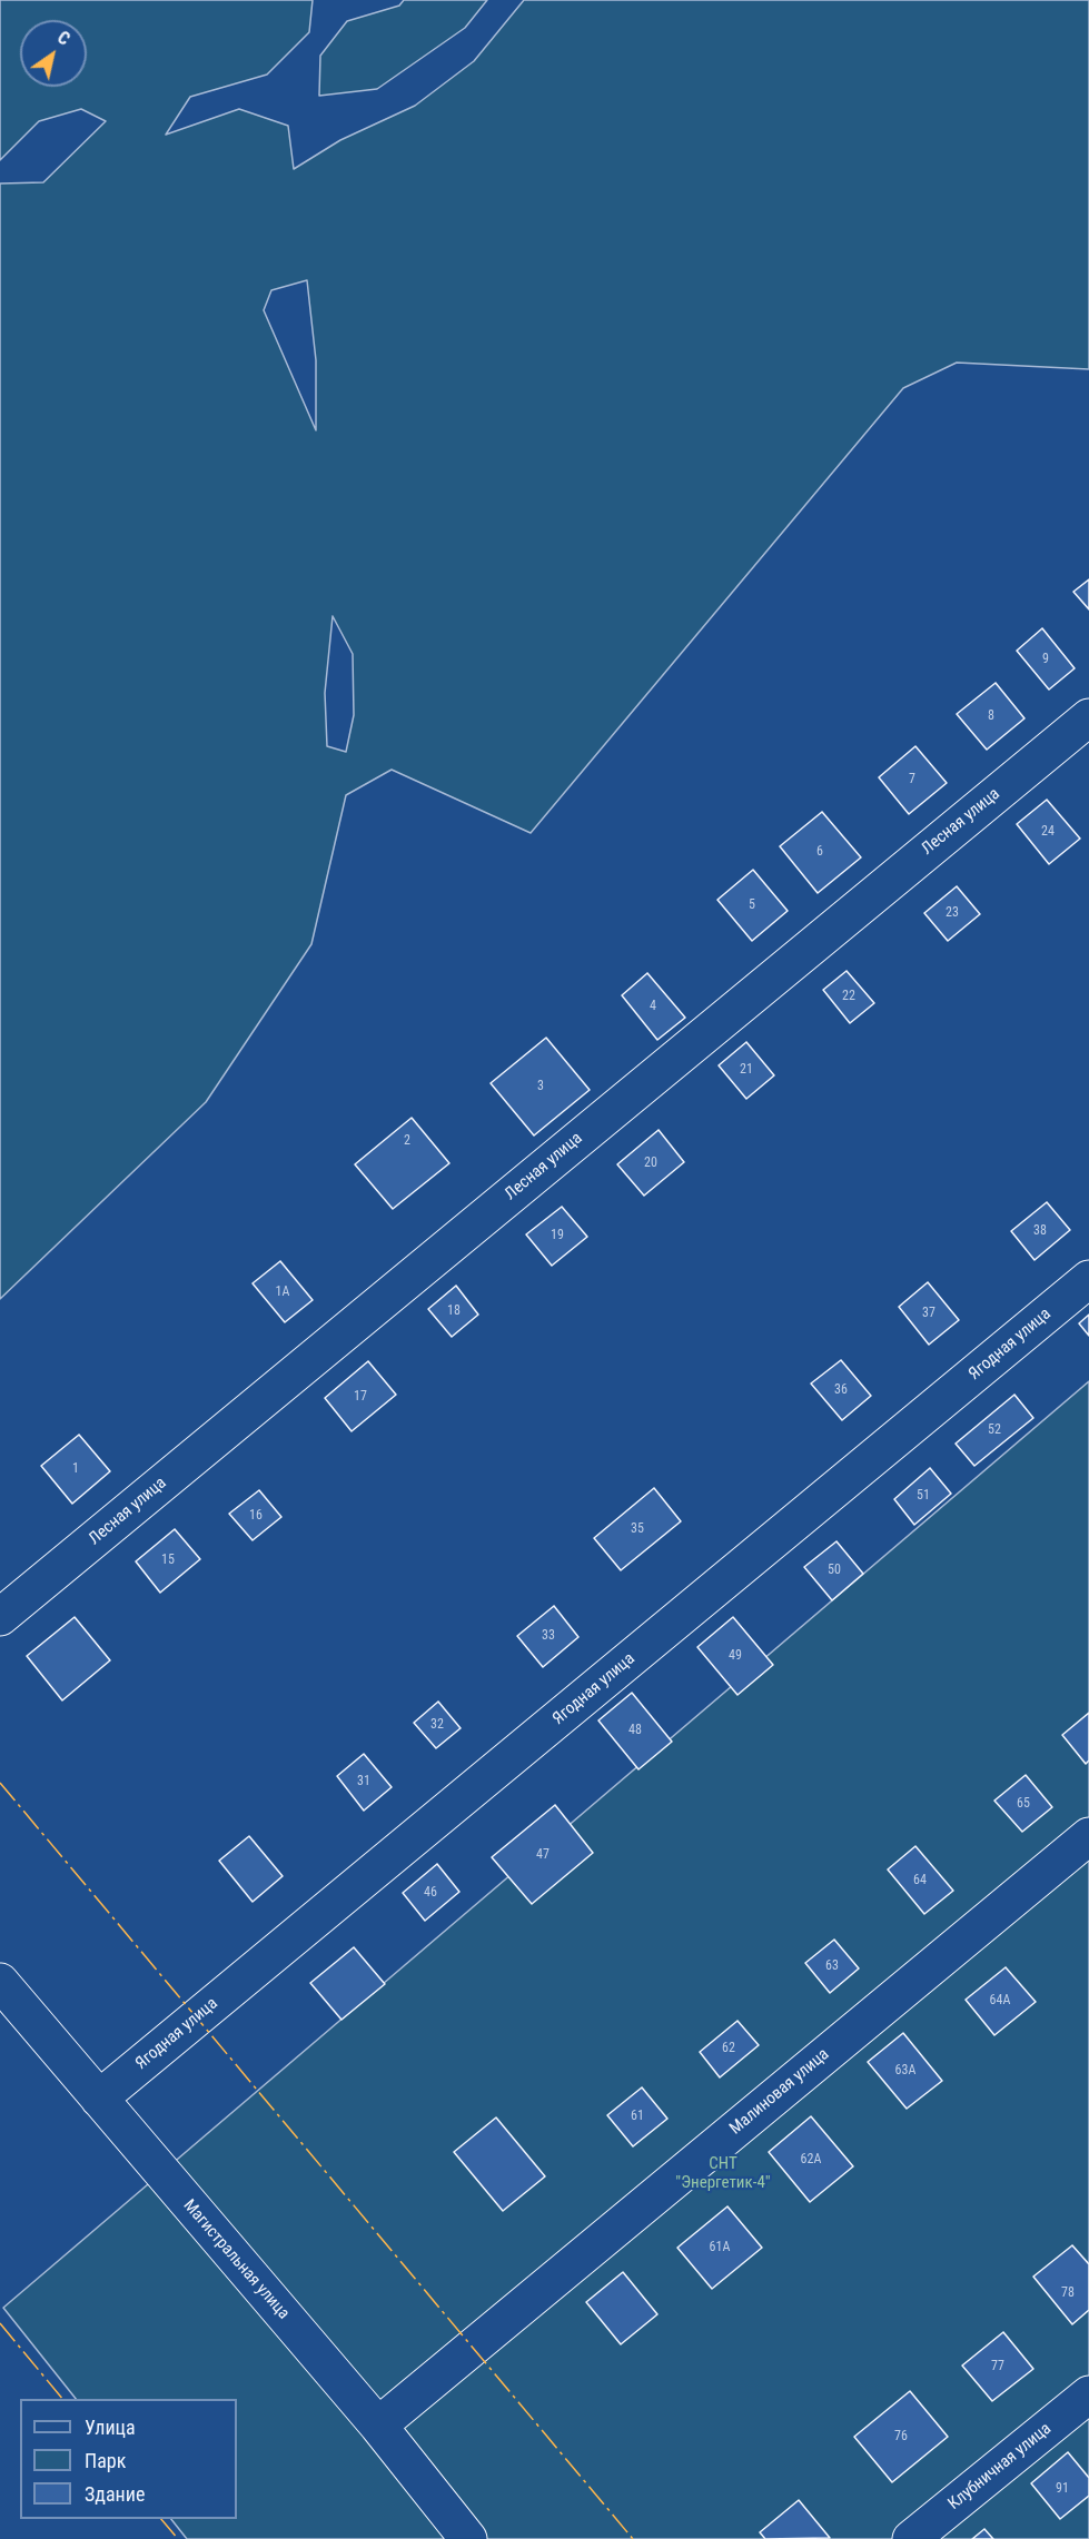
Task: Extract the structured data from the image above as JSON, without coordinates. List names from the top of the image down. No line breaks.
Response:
{"streets":{"street":["Лесная улица","Ягодная улица","Малиновая улица","Магистральная улица","Клубничная улица"]},"crossings":[["Ягодная улица","Магистральная улица"],["Малиновая улица","Магистральная улица"]],"parks":["СНТ \"Энергетик-4\""],"house_numbers":["9","8","7","24","6","5","23","22","4","21","3","2","20","38","19","1А","18","37","36","17","52","1","51","16","35","15","50","33","49","32","48","31","65","47","64","46","63","64А","62","63А","61","62А","61А","78","77","76","91"],"legend":["Улица","Парк","Здание"],"north":"top right"}
